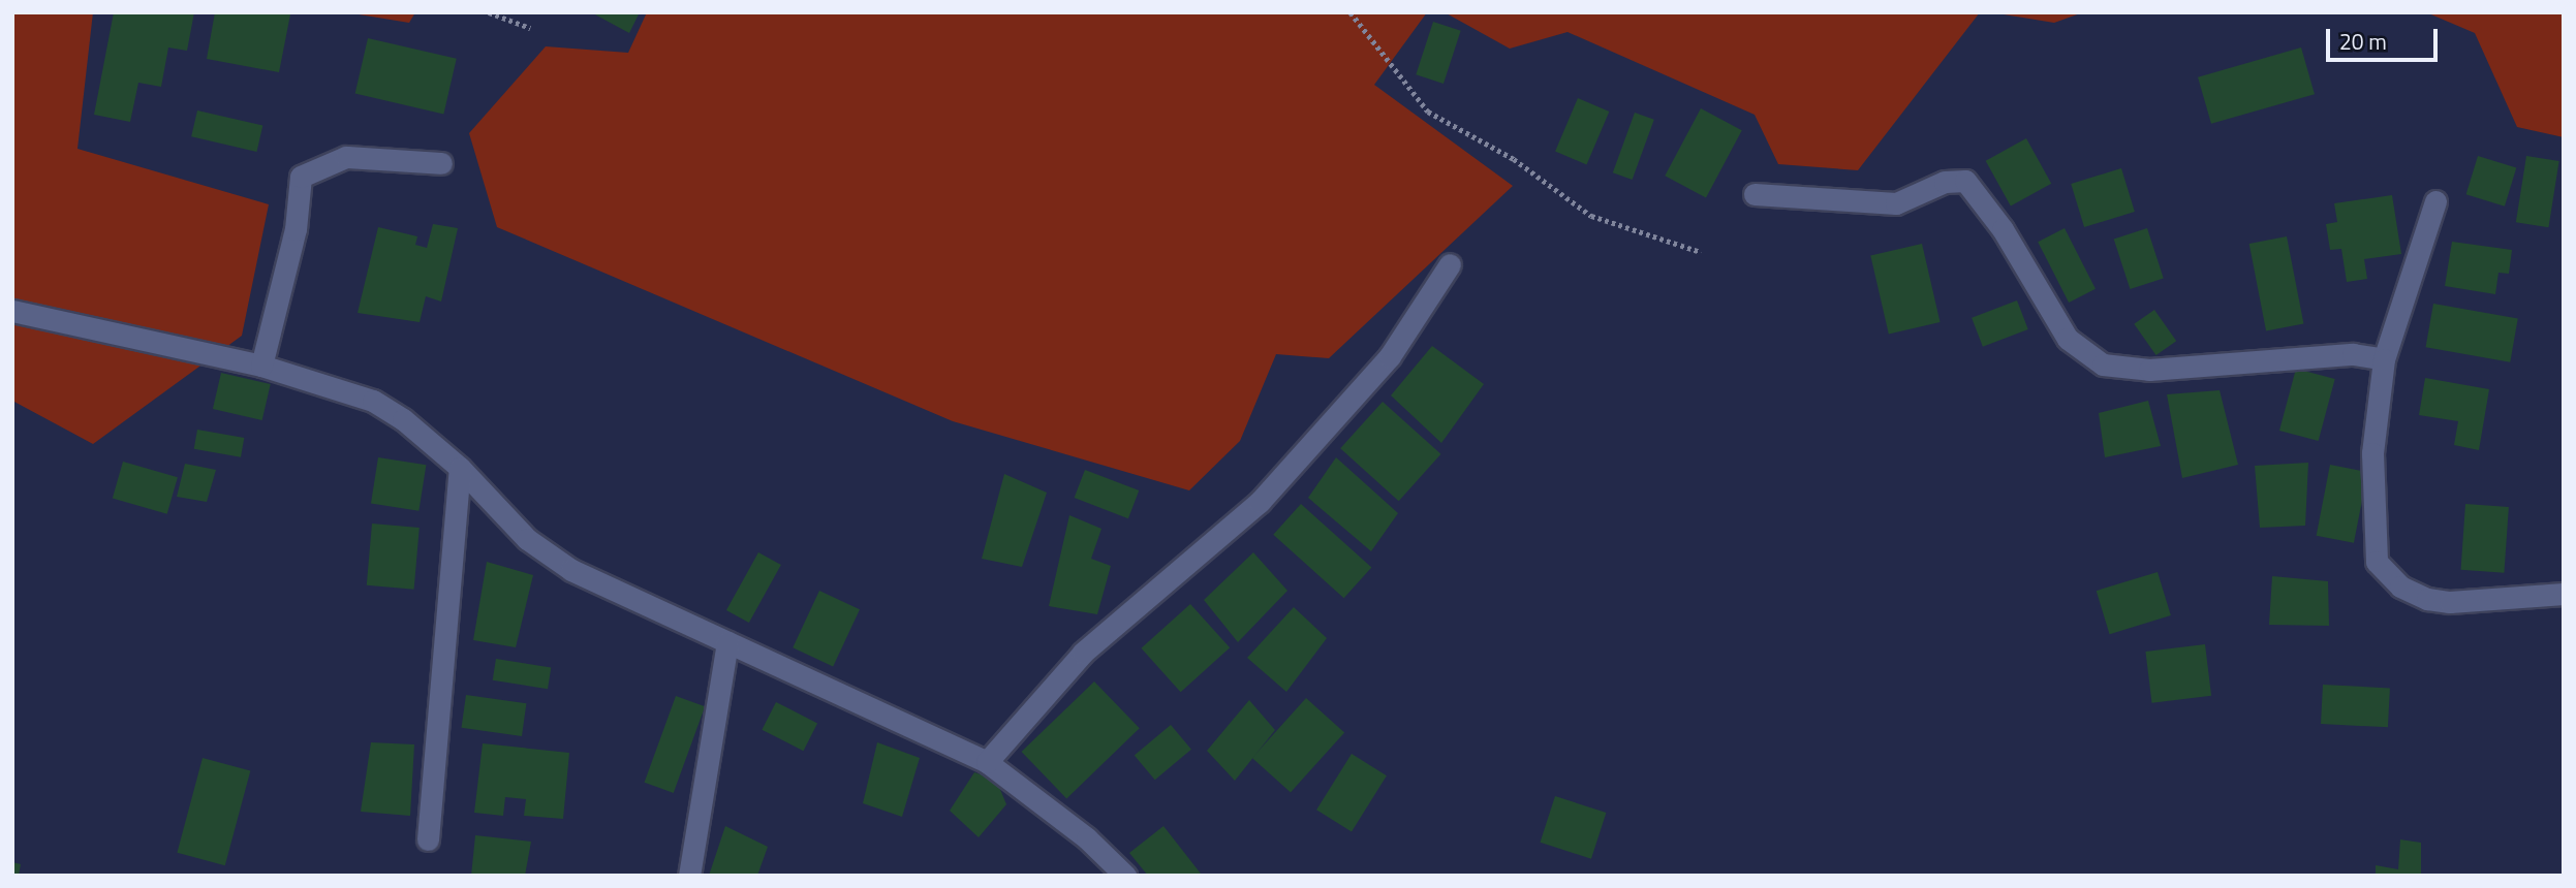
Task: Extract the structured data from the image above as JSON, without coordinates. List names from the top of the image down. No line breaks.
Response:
{"scale_bar":"20 m"}
